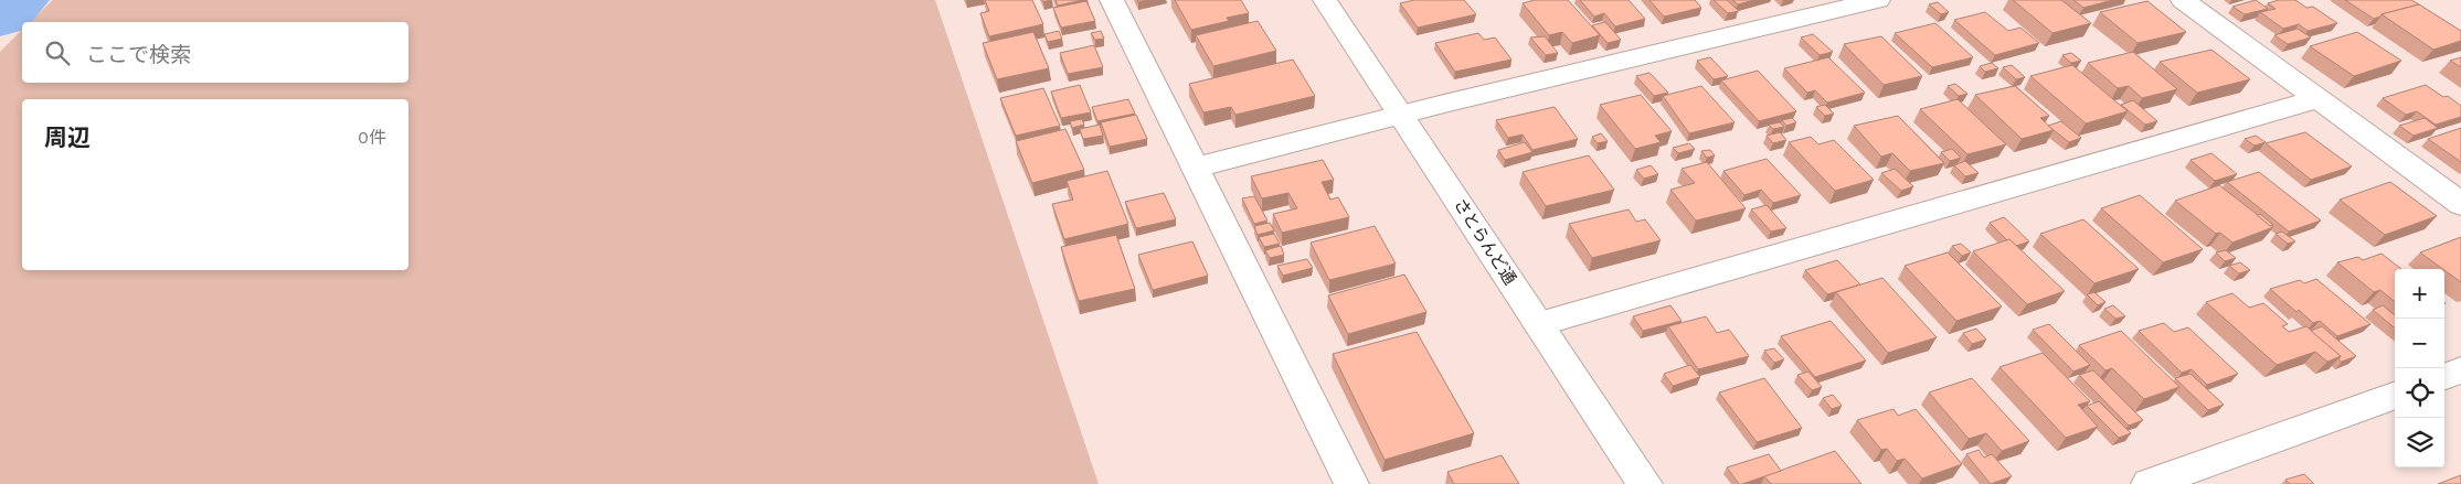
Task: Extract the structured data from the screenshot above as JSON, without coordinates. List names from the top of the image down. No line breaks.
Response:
{"streets":{"street":["さとらんど通"]},"page":{"search":"ここで検索","heading":["周辺","0件"],"map_buttons":["+","−"]}}
